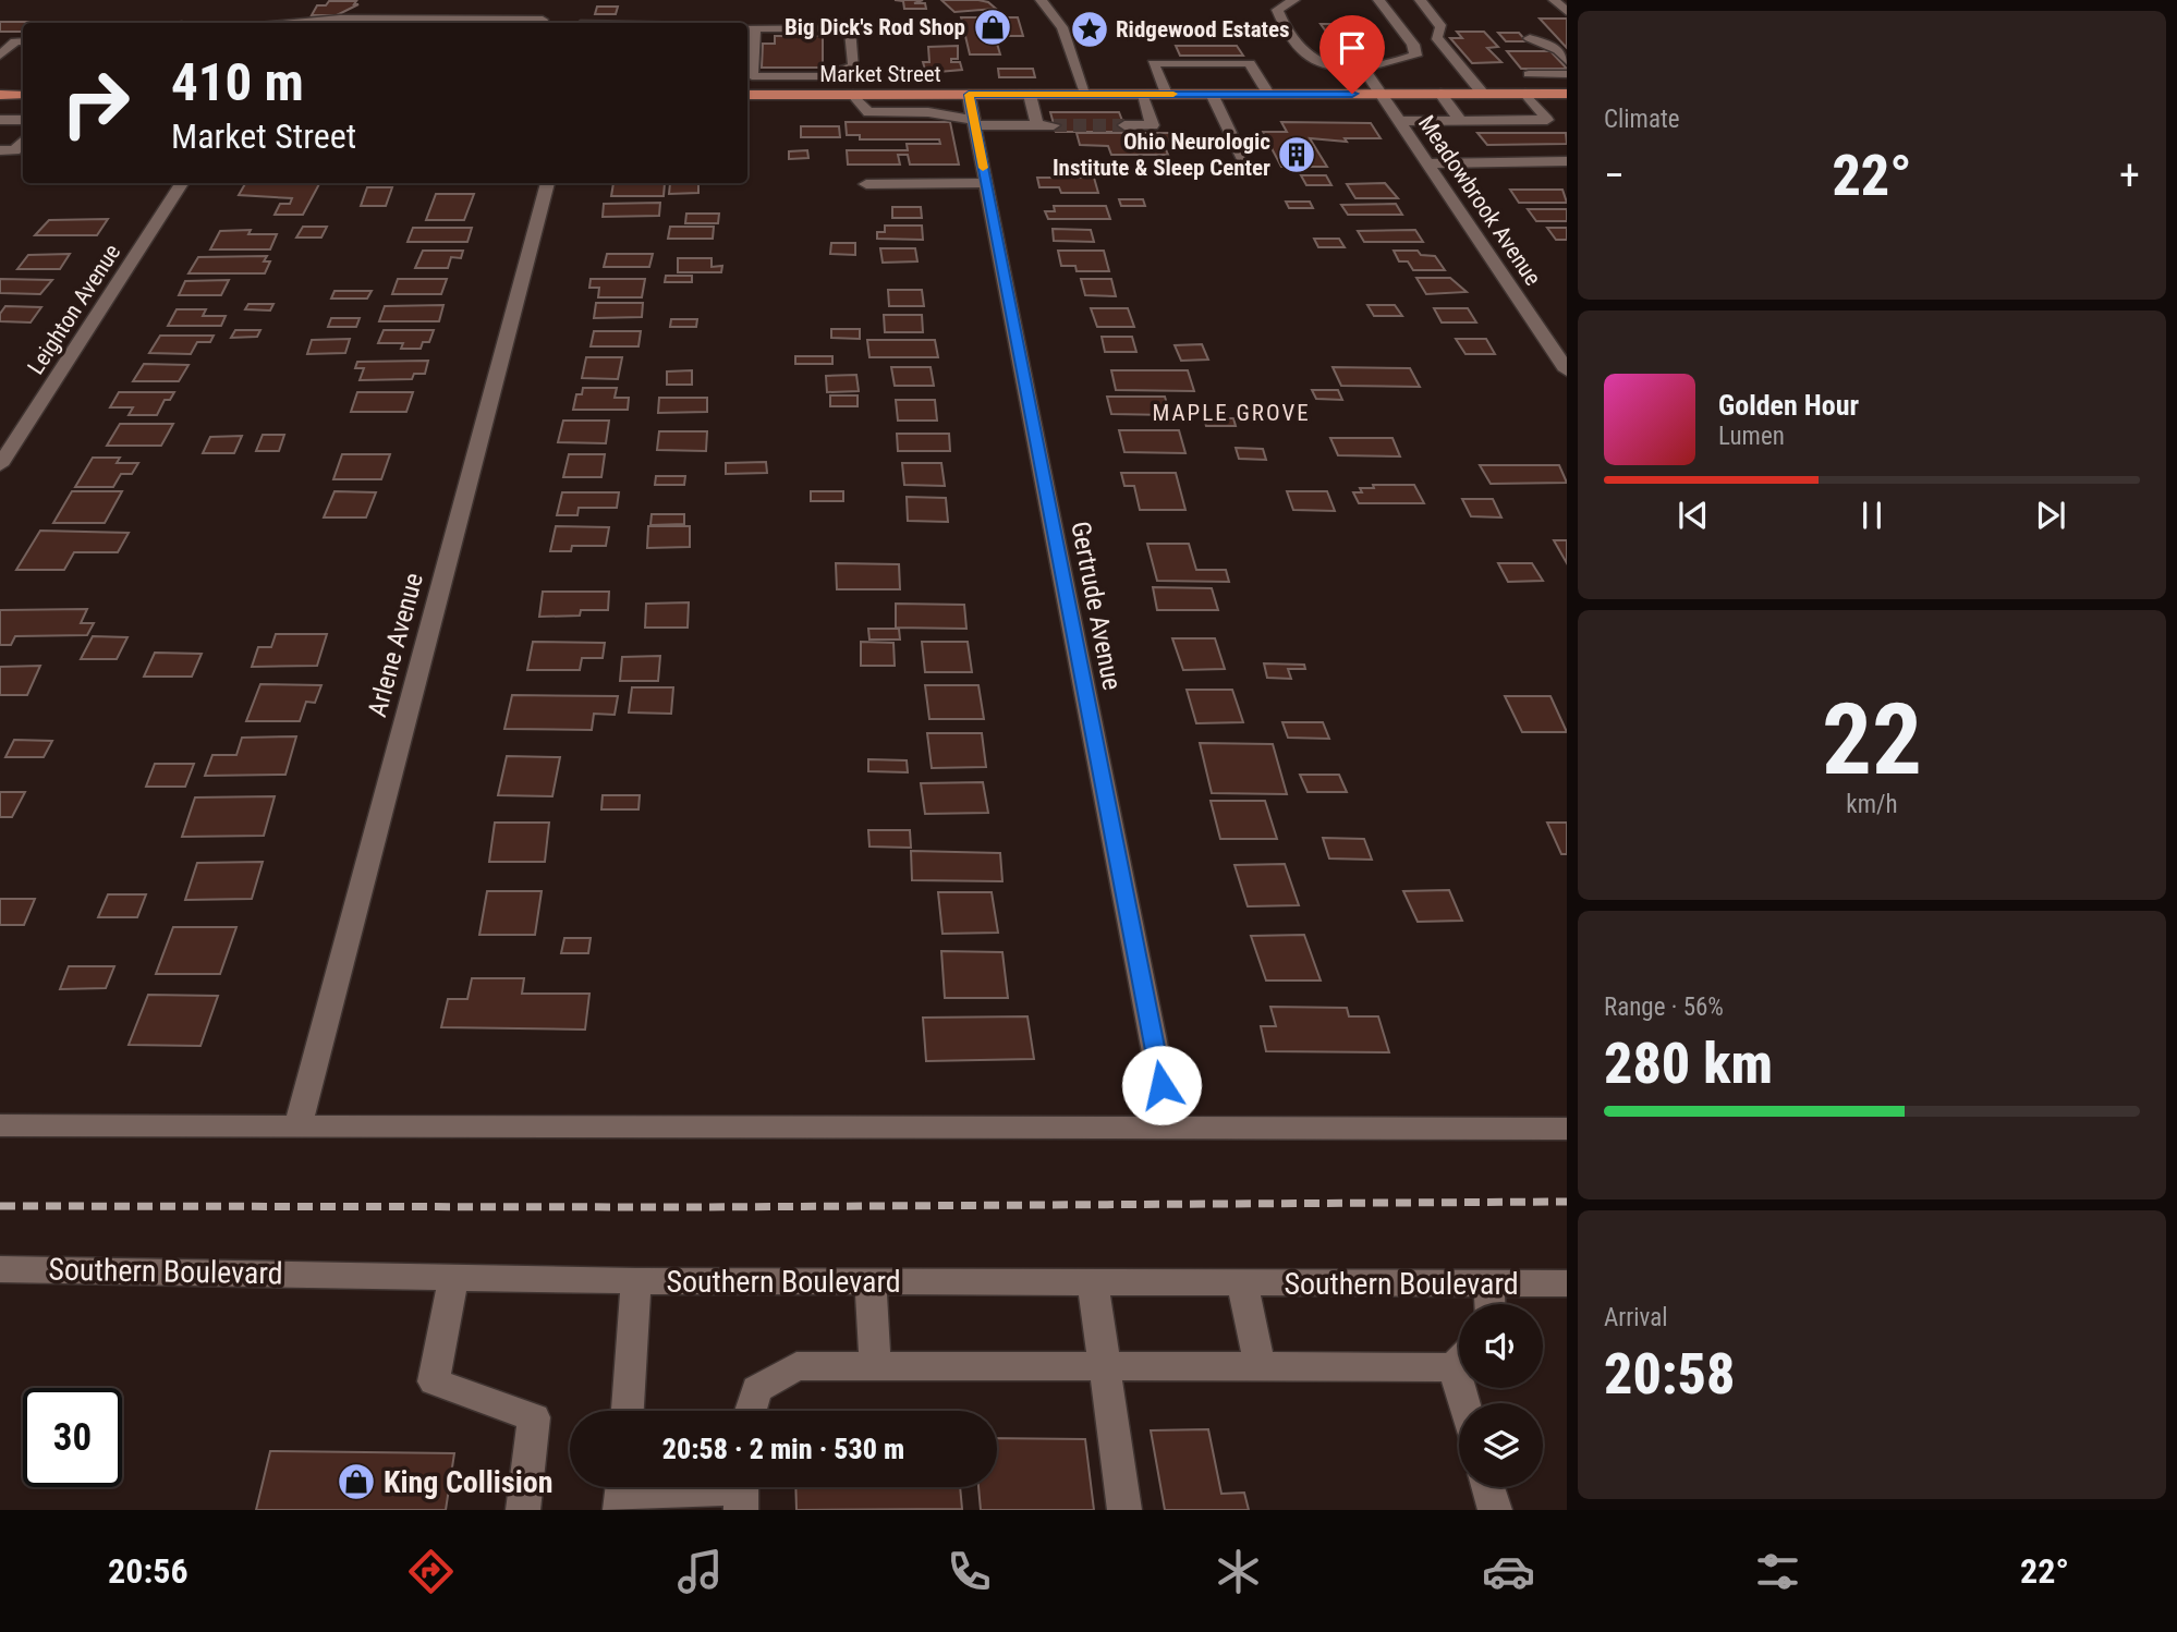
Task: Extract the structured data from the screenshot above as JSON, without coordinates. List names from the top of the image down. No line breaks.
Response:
{"streets":{"main road":["Market Street"],"street":["Meadowbrook Avenue","Leighton Avenue","Gertrude Avenue","Arlene Avenue","Southern Boulevard"]},"crossings":[["Market Street","Meadowbrook Avenue"],["Market Street","Gertrude Avenue"]],"districts":["MAPLE GROVE"],"places":{"shop":["Big Dick's Rod Shop","King Collision"],"place":["Ridgewood Estates"],"building":["Ohio Neurologic Institute & Sleep Center"]},"page":{"tile":["Climate",["22","km/h"],["Range · 56%","280 km"],["Arrival","20:58"]],"turn":["410 m","Market Street"],"heat":["−","22°","+"],"song":["Golden Hour","Lumen"],"limit":"30","trip":"20:58 · 2 min · 530 m","tabs":["20:56","22°"]}}
